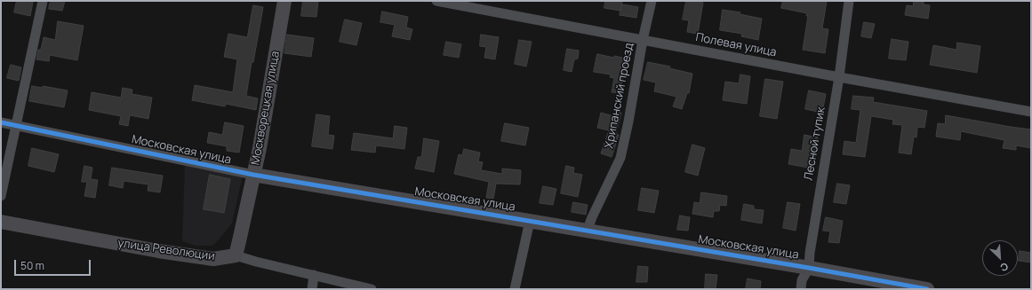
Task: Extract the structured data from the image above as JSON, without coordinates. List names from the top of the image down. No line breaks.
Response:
{"streets":{"street":["Полевая улица","Хрипанский проезд","Москворецкая улица","Лесной тупик","Московская улица","улица Революции"]},"crossings":[["Полевая улица","Хрипанский проезд"],["Полевая улица","Лесной тупик"],["Хрипанский проезд","Московская улица"],["Москворецкая улица","Московская улица"],["Москворецкая улица","улица Революции"],["Лесной тупик","Московская улица"]],"scale_bar":"50 m","north":"bottom right"}
